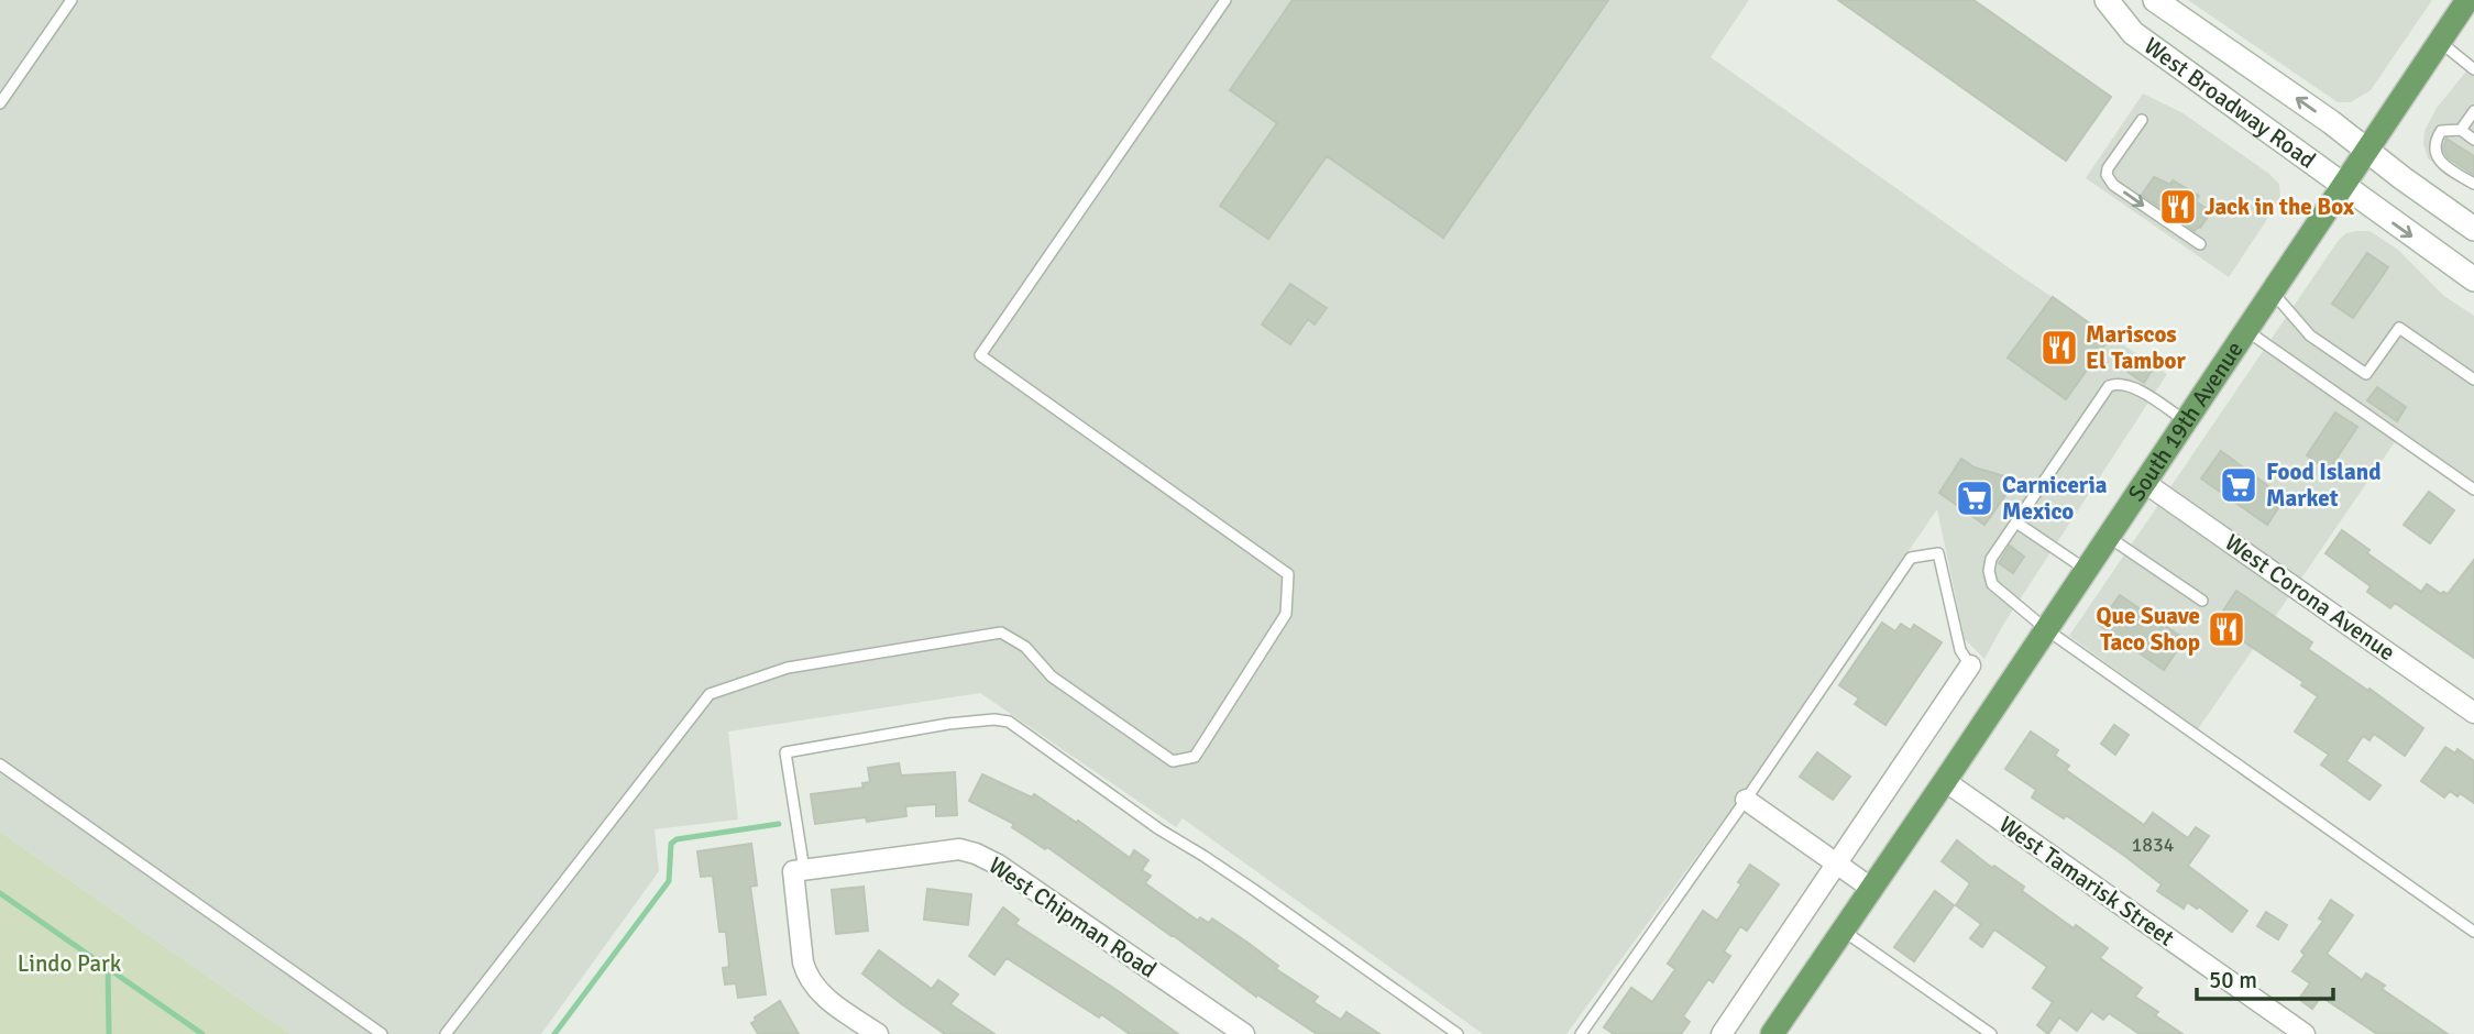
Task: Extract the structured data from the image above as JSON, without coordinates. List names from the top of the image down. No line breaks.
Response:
{"streets":{"main road":["West Broadway Road","South 19th Avenue"],"street":["West Corona Avenue","West Tamarisk Street","West Chipman Road"]},"crossings":[["West Broadway Road","South 19th Avenue"],["South 19th Avenue","West Corona Avenue"],["South 19th Avenue","West Tamarisk Street"]],"parks":["Lindo Park"],"places":{"restaurant":["Jack in the Box","Mariscos El Tambor","Que Suave Taco Shop"],"supermarket":["Food Island Market","Carniceria Mexico"]},"house_numbers":["1834"],"scale_bar":"50 m"}
